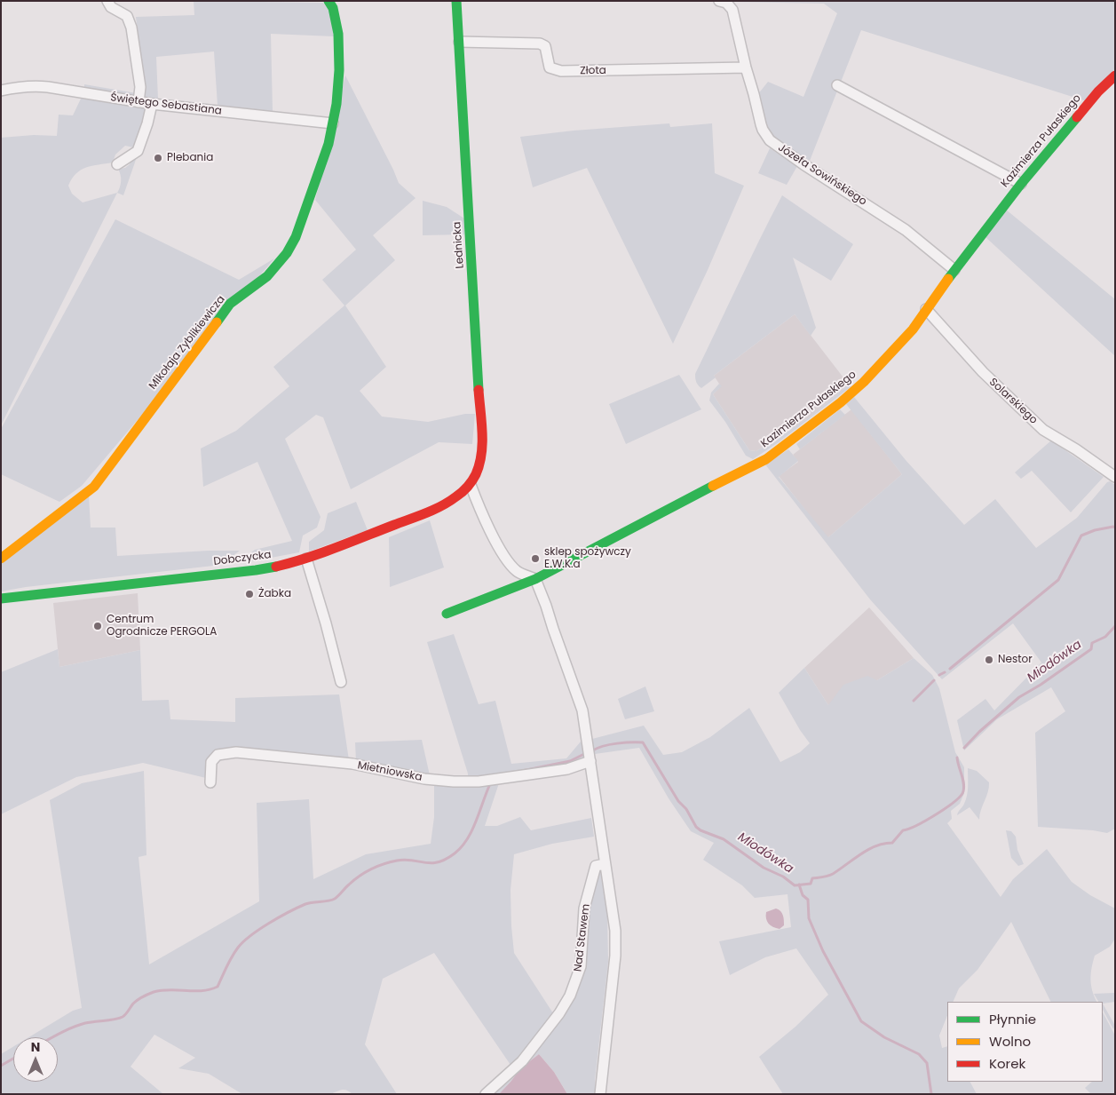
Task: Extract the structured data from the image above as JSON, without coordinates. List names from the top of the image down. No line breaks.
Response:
{"streets":{"street":["Złota","Świętego Sebastiana","Kazimierza Pułaskiego","Józefa Sowińskiego","Lednicka","Mikołaja Zyblikiewicza","Solarskiego","Dobczycka","Mietniowska","Nad Stawem"]},"crossings":[["Złota","Józefa Sowińskiego"],["Złota","Lednicka"],["Świętego Sebastiana","Mikołaja Zyblikiewicza"],["Kazimierza Pułaskiego","Józefa Sowińskiego"],["Kazimierza Pułaskiego","Solarskiego"],["Lednicka","Dobczycka"]],"water":["Miodówka"],"places":["Plebania","sklep spożywczy E.W.K.a","Żabka","Centrum Ogrodnicze PERGOLA","Nestor"],"legend":["Płynnie","Wolno","Korek"],"north":"top"}
